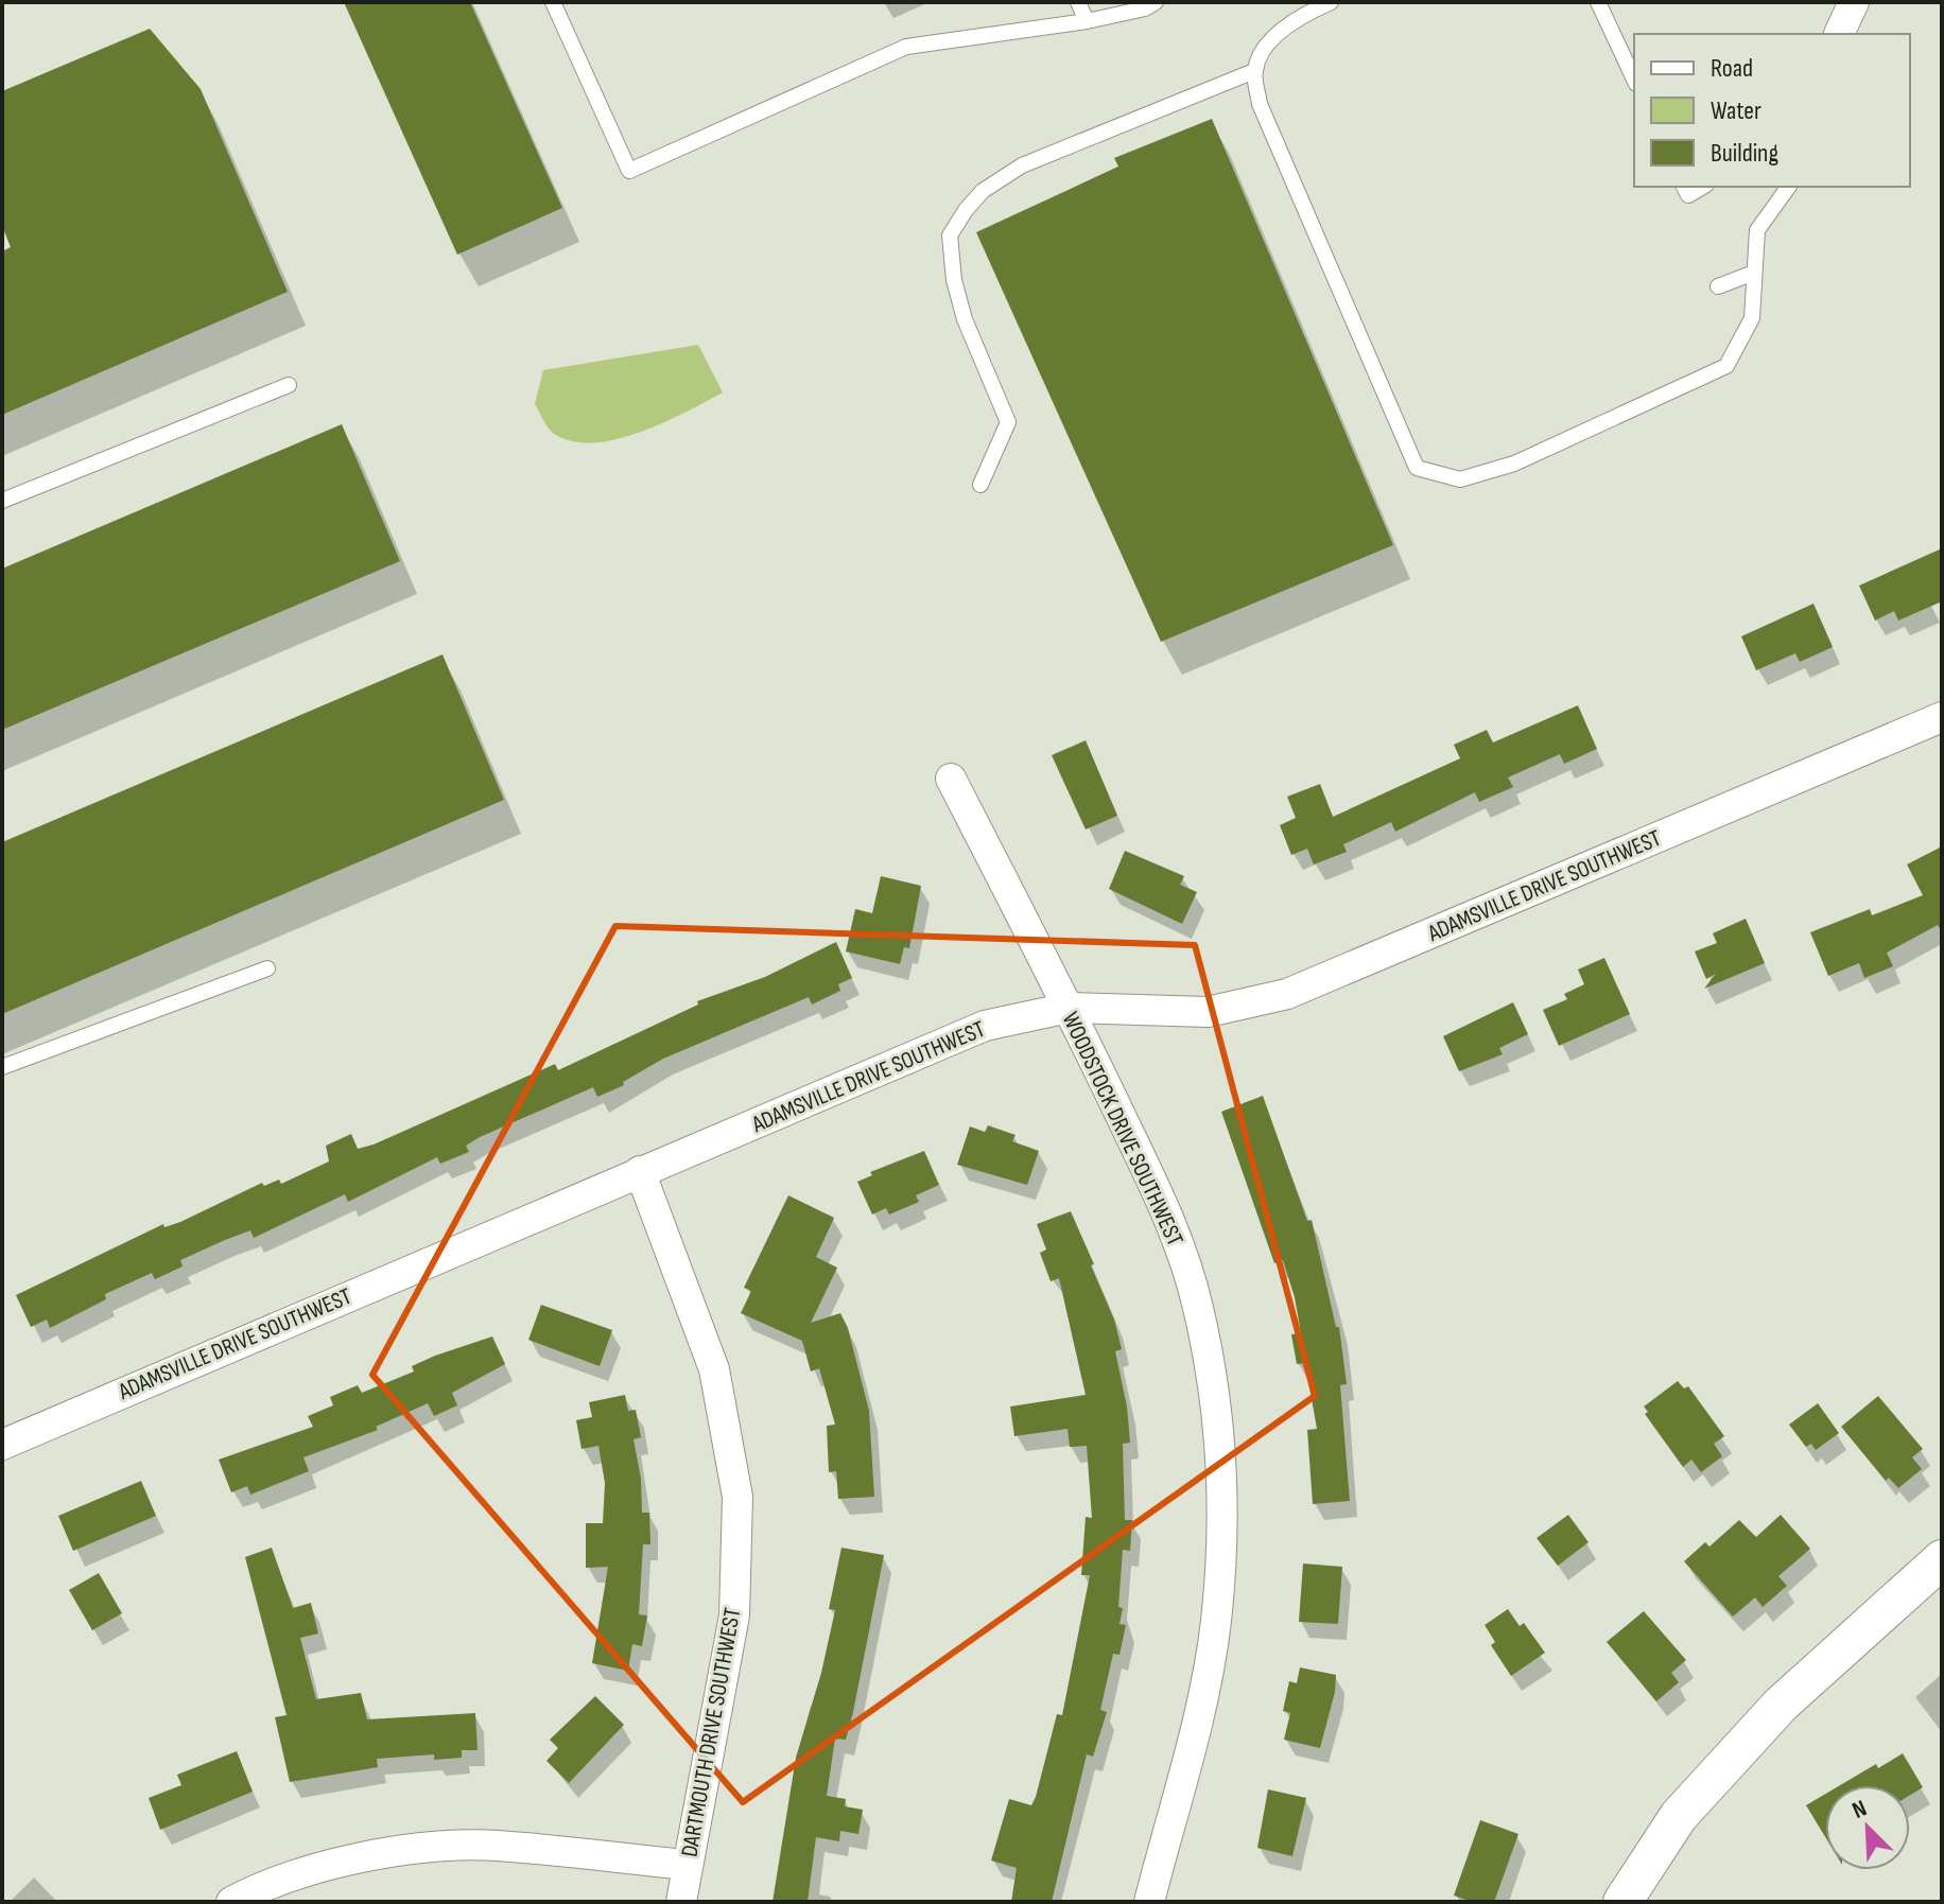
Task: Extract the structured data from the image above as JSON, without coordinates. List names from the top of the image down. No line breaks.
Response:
{"streets":{"street":["ADAMSVILLE DRIVE SOUTHWEST","WOODSTOCK DRIVE SOUTHWEST","DARTMOUTH DRIVE SOUTHWEST"]},"crossings":[["ADAMSVILLE DRIVE SOUTHWEST","WOODSTOCK DRIVE SOUTHWEST"],["ADAMSVILLE DRIVE SOUTHWEST","DARTMOUTH DRIVE SOUTHWEST"]],"legend":["Road","Water","Building"],"north":"top left"}
